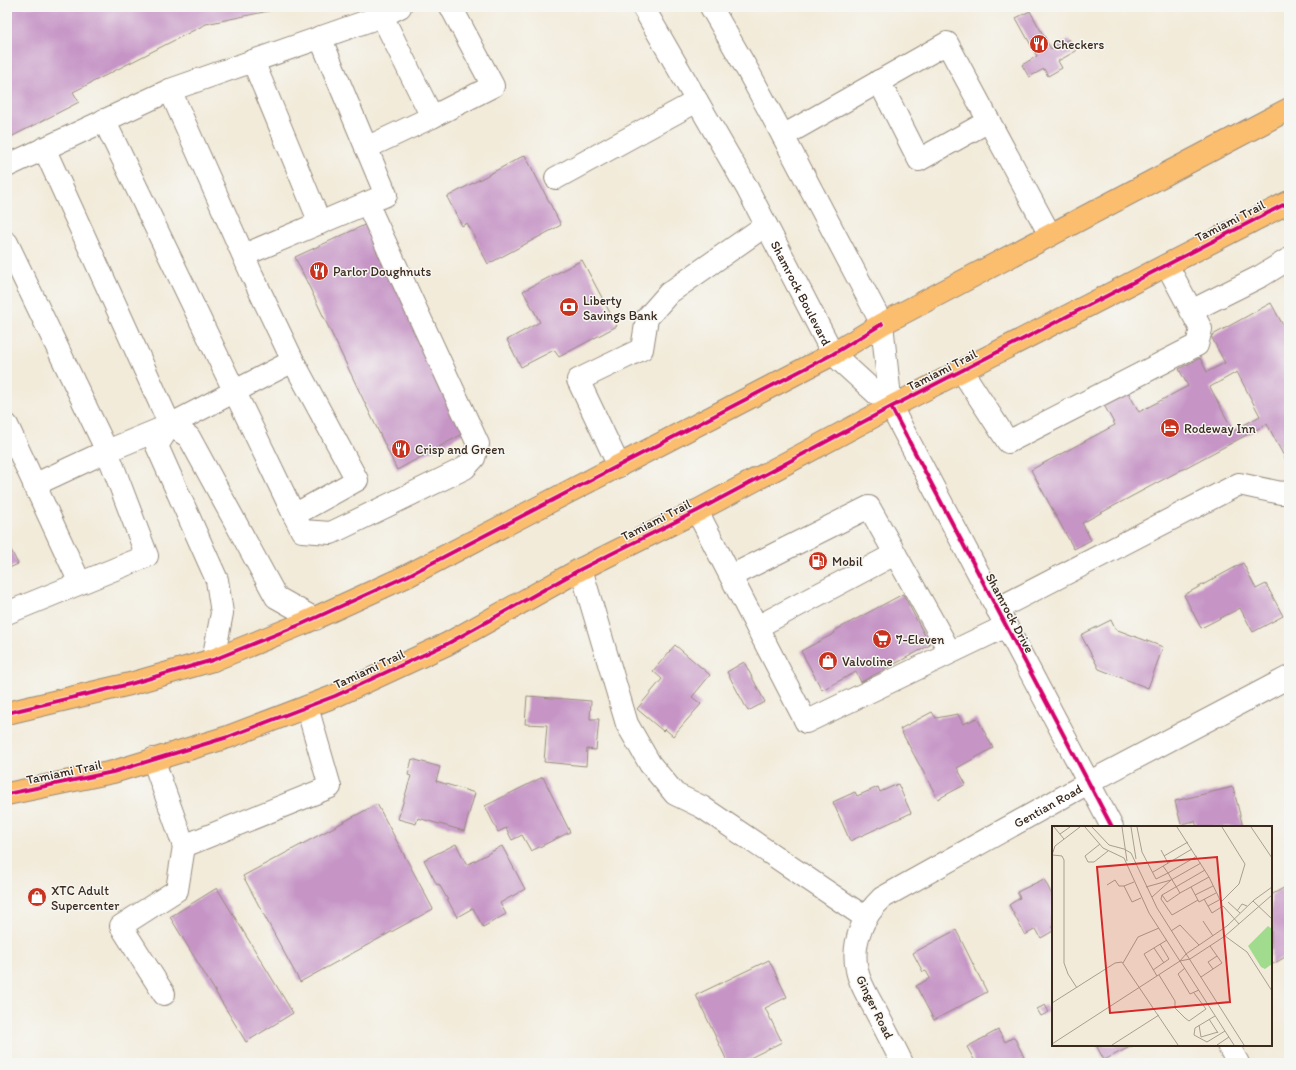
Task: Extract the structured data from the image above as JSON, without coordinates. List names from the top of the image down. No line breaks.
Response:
{"streets":{"main road":["Tamiami Trail"],"street":["Shamrock Boulevard","Shamrock Drive","Gentian Road","Ginger Road"]},"crossings":[["Tamiami Trail","Shamrock Boulevard"],["Tamiami Trail","Shamrock Drive"],["Shamrock Boulevard","Shamrock Drive"],["Shamrock Drive","Gentian Road"],["Gentian Road","Ginger Road"]],"places":{"restaurant":["Checkers","Parlor Doughnuts","Crisp and Green"],"bank":["Liberty Savings Bank"],"hotel":["Rodeway Inn"],"fuel station":["Mobil"],"supermarket":["7-Eleven"],"shop":["Valvoline","XTC Adult Supercenter"]}}
